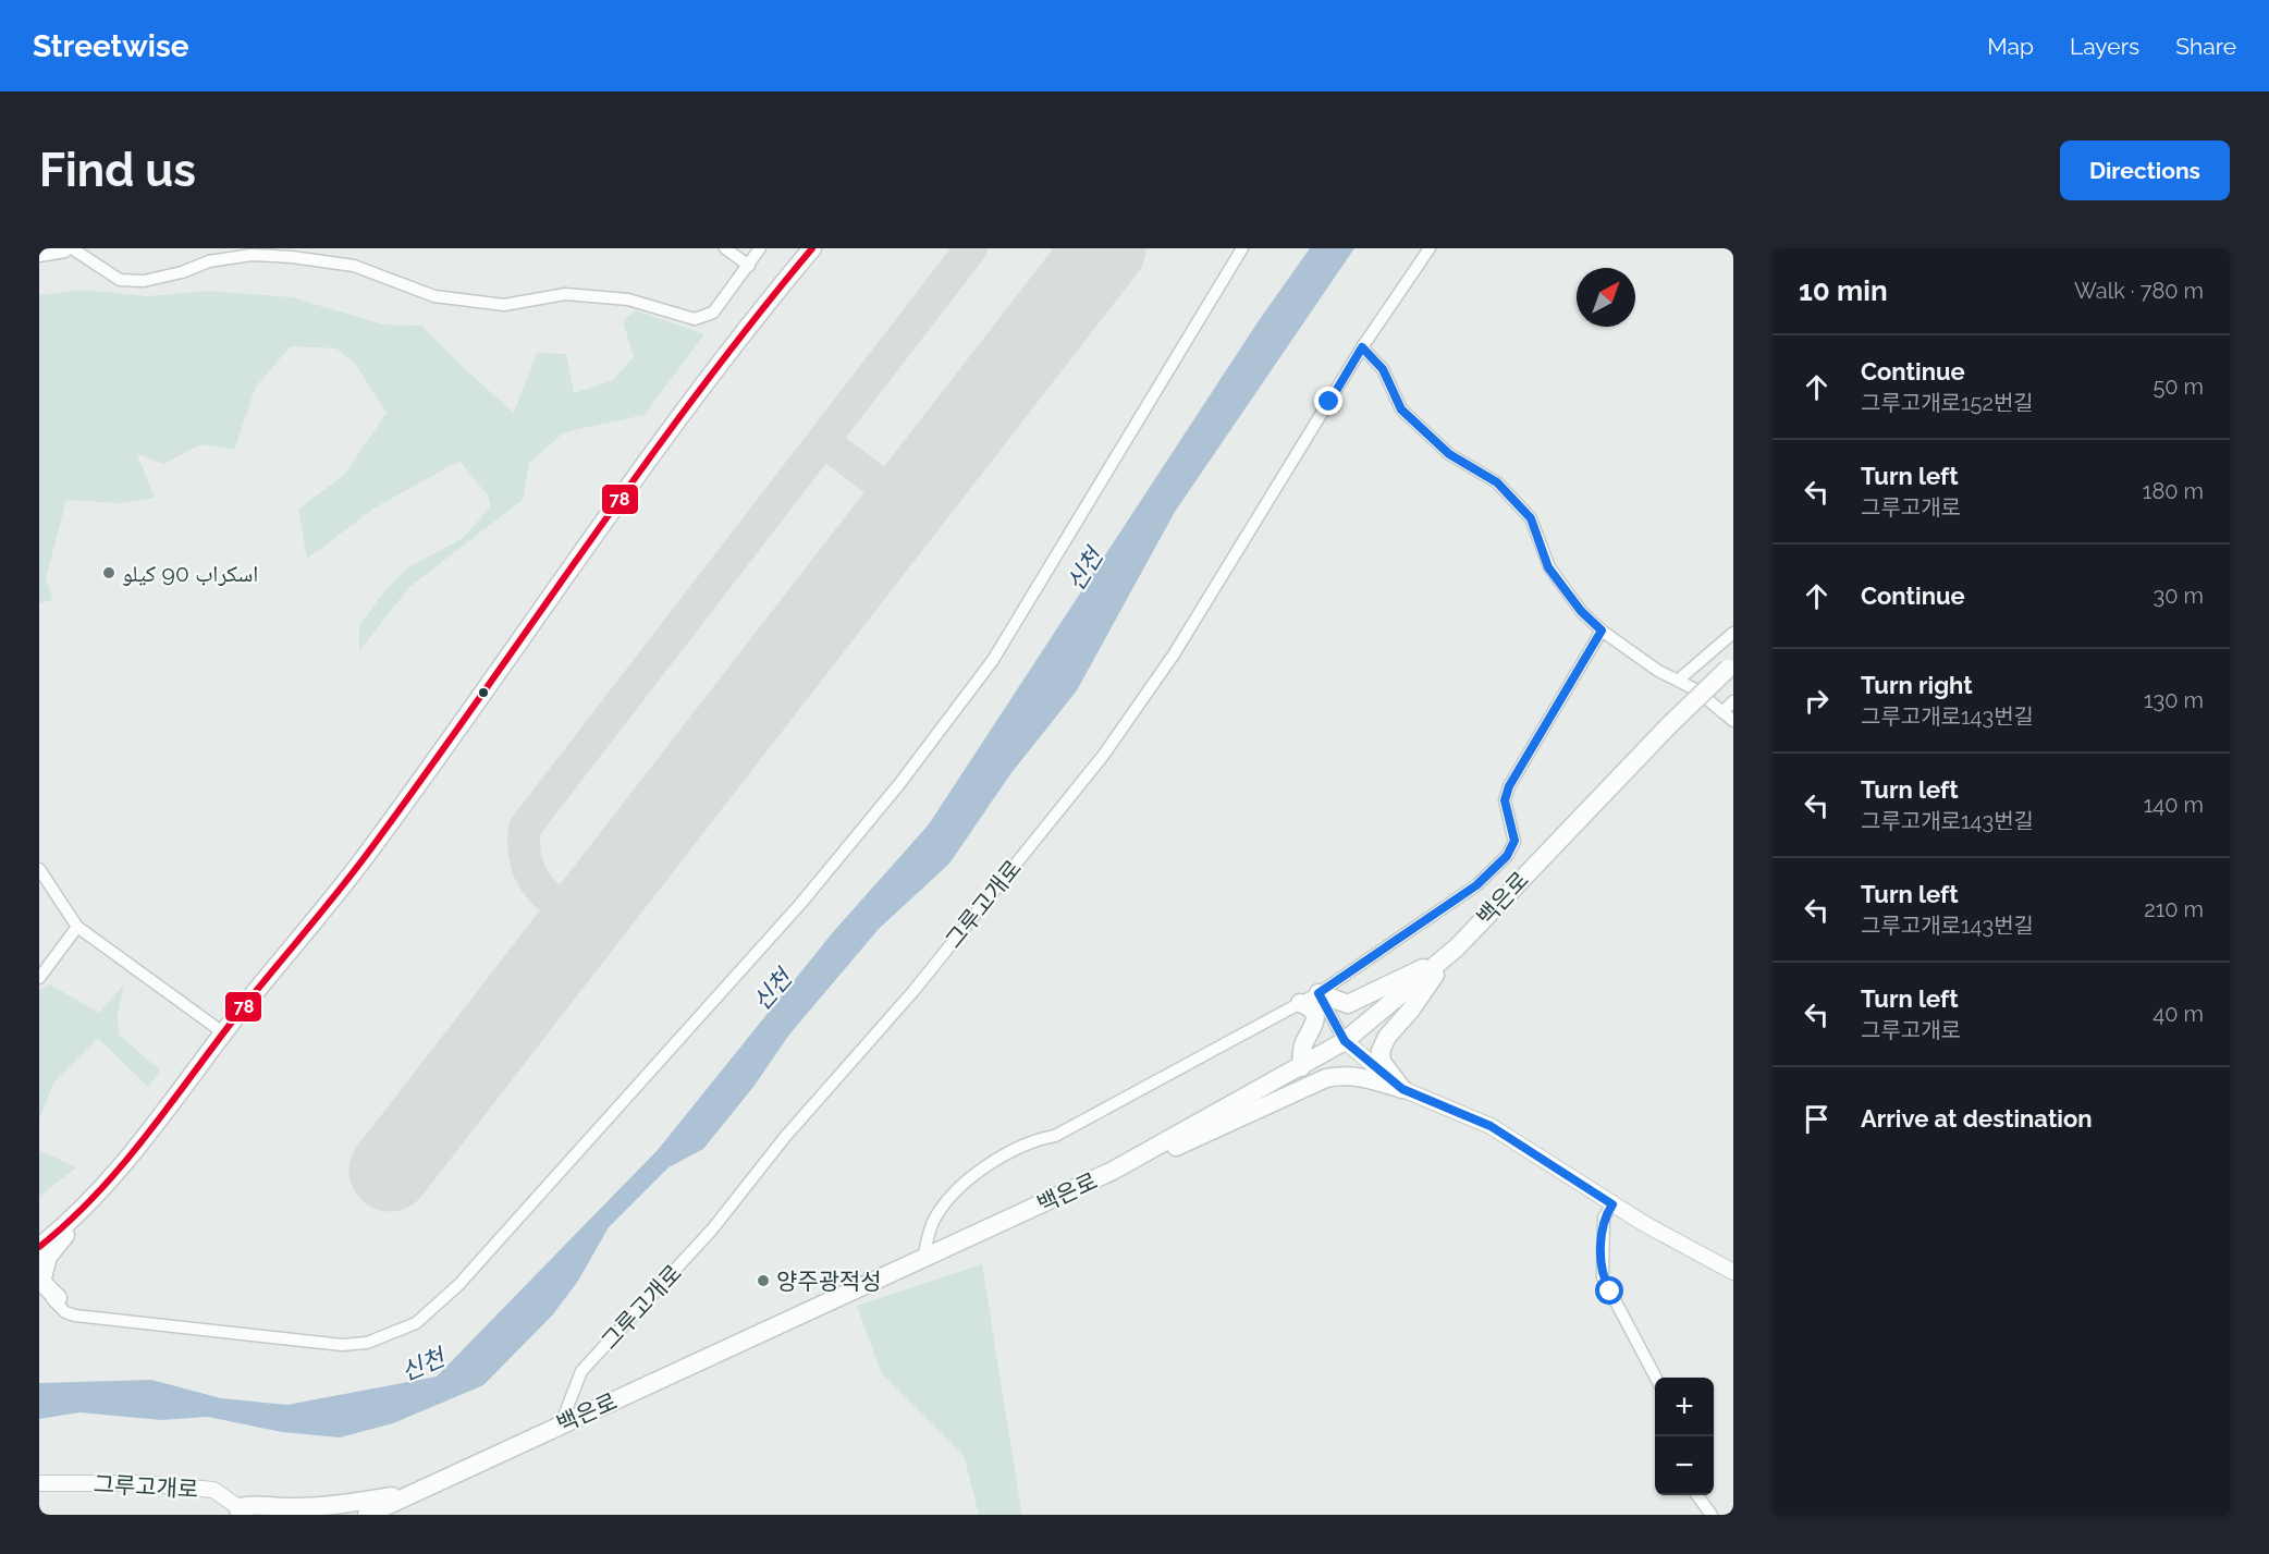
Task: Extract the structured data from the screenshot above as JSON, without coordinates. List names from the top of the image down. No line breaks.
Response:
{"streets":{"main road":["백은로"],"street":["그루고개로"]},"crossings":[["백은로","그루고개로"]],"water":["신천"],"places":["اسكراب 90 كيلو","양주광적성"],"lines":["transit line 78"],"north":"top right","page":{"header":"Streetwise","nav":["Map","Layers","Share"],"buttons":"Directions","title":"Find us","heading":["10 min","Walk · 780 m"],"list":[["Continue","그루고개로152번길","50 m"],["Turn left","그루고개로","180 m"],["Continue","30 m"],["Turn right","그루고개로143번길","130 m"],["Turn left","그루고개로143번길","140 m"],["Turn left","그루고개로143번길","210 m"],["Turn left","그루고개로","40 m"],"Arrive at destination"],"map_buttons":["+","−"]}}
